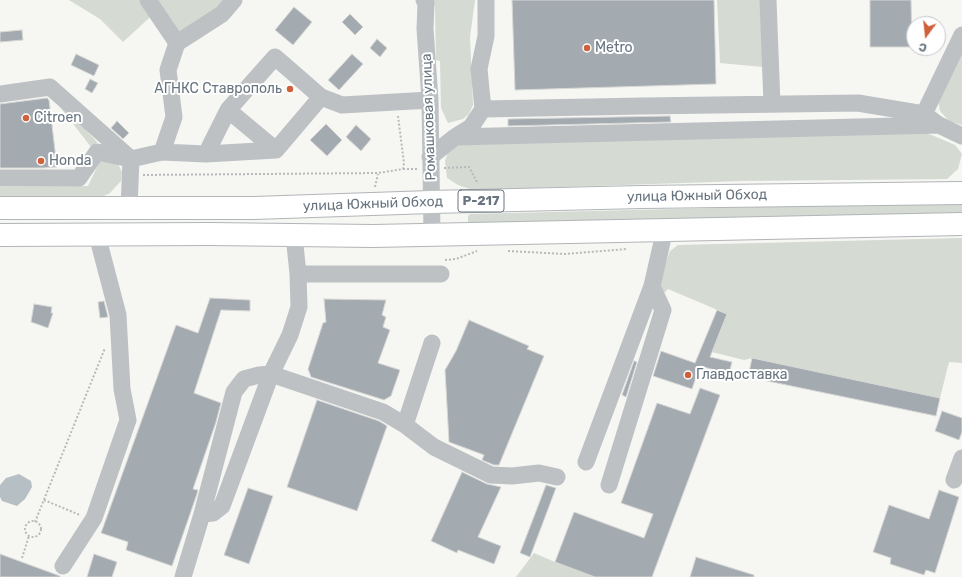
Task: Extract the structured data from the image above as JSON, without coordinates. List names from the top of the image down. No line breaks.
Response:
{"streets":{"main road":["улица Южный Обход","Р-217"],"street":["Ромашковая улица"]},"crossings":[["Ромашковая улица","улица Южный Обход"]],"places":["Metro","АГНКС Ставрополь","Citroen","Honda","Главдоставка"],"north":"bottom"}
